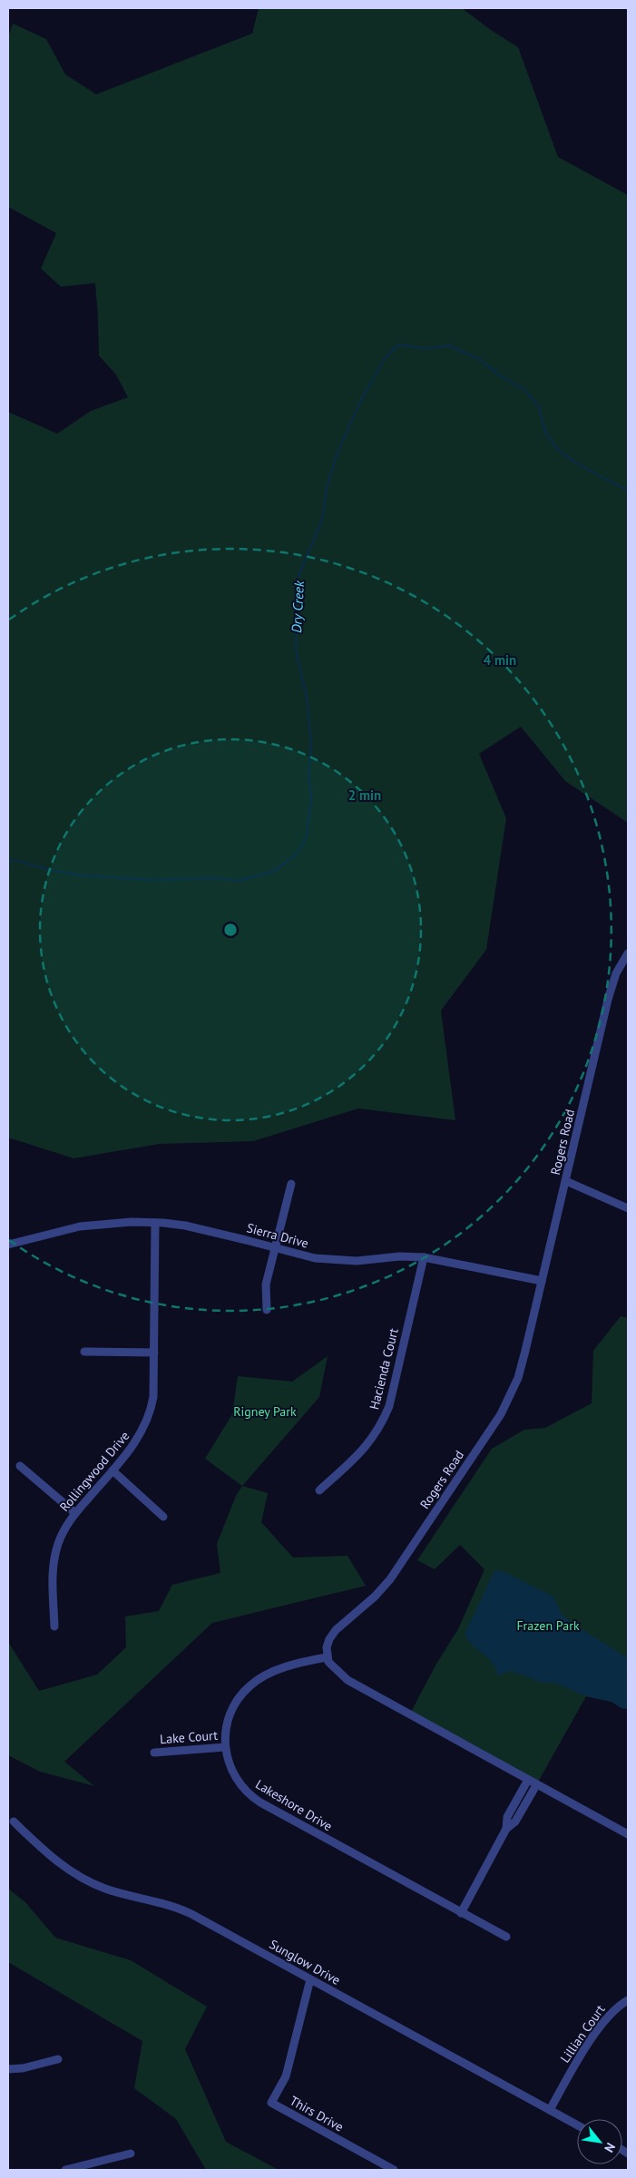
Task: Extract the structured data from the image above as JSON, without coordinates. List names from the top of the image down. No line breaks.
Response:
{"streets":{"street":["Rogers Road","Sierra Drive","Hacienda Court","Rollingwood Drive","Lake Court","Lakeshore Drive","Sunglow Drive","Lillian Court","Thirs Drive"]},"crossings":[["Rogers Road","Sierra Drive"],["Rogers Road","Lakeshore Drive"],["Sierra Drive","Hacienda Court"],["Sierra Drive","Rollingwood Drive"],["Lake Court","Lakeshore Drive"],["Sunglow Drive","Lillian Court"],["Sunglow Drive","Thirs Drive"]],"water":["Dry Creek"],"parks":["Rigney Park","Frazen Park"],"north":"bottom right","rings":["4 min","2 min"]}
